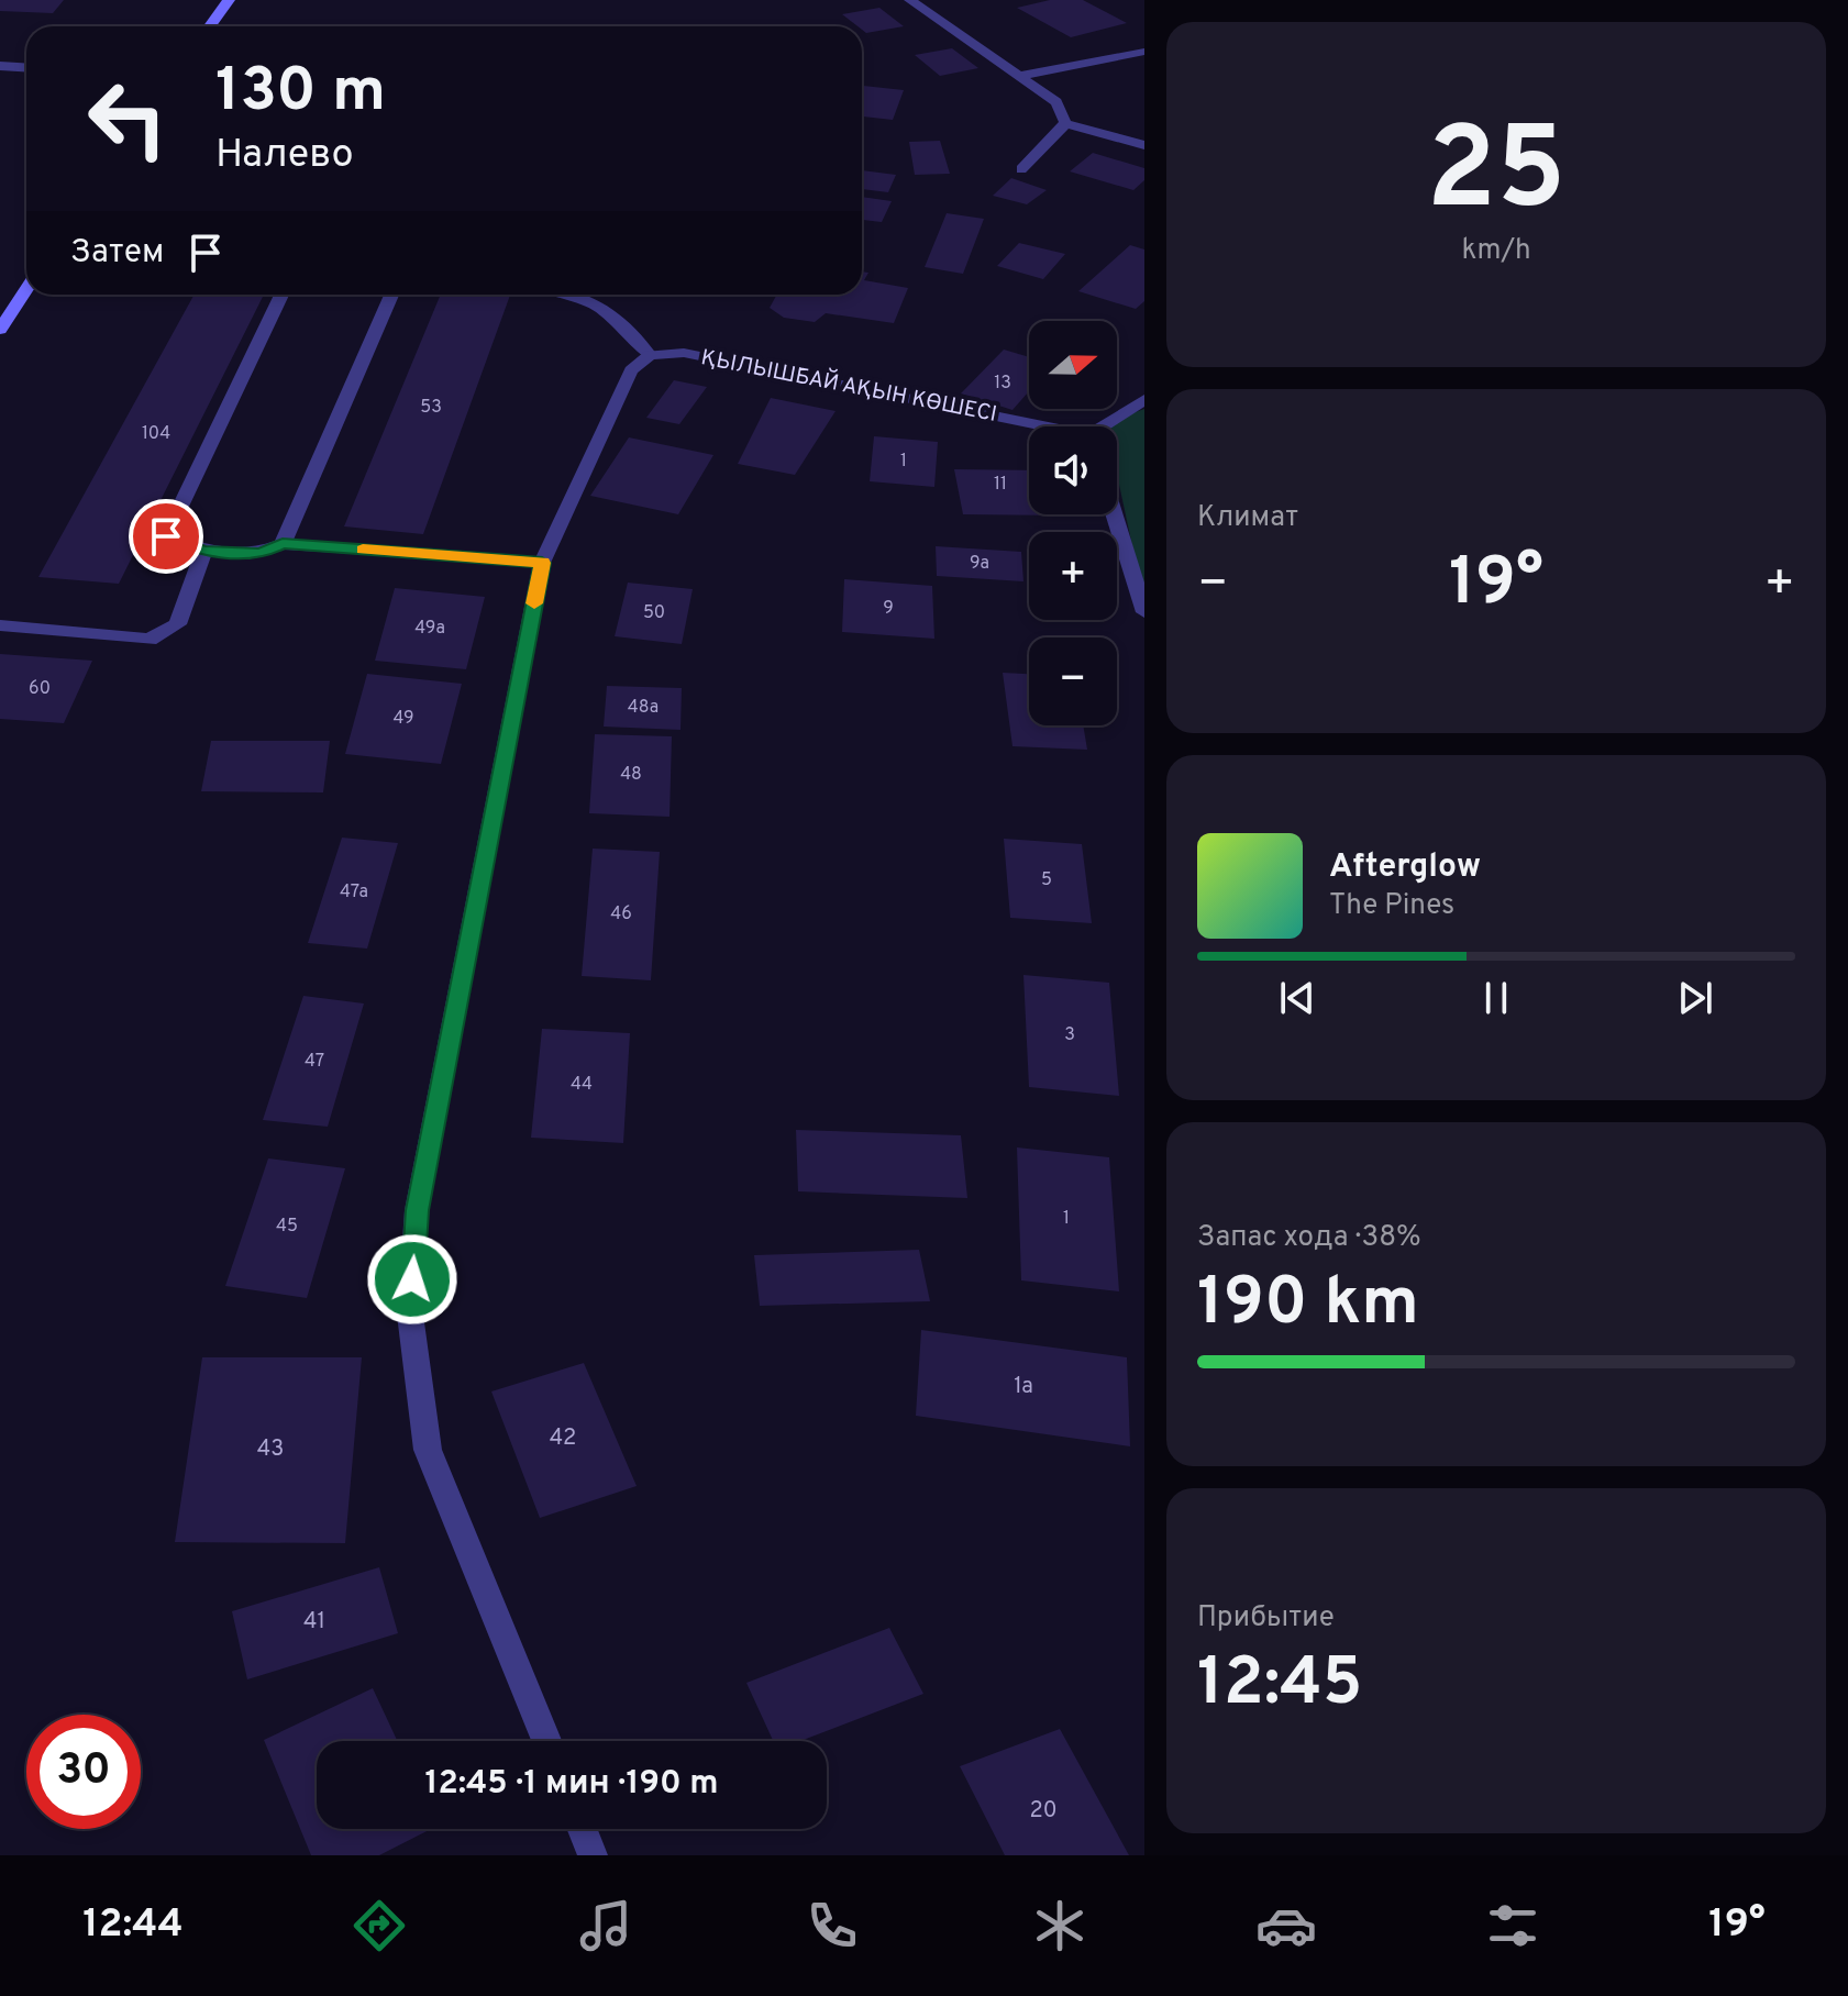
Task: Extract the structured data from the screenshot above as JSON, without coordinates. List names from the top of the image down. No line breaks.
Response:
{"streets":{"street":["ҚЫЛЫШБАЙ АҚЫН КӨШЕСІ"]},"house_numbers":["13","53","104","1","11","9а","9","50","49а","60","48а","49","48","5","47а","46","3","47","44","1","45","1а","42","43","41","20"],"north":"right","page":{"tile":[["25","km/h"],"Климат",["Запас хода · 38%","190 km"],["Прибытие","12:45"]],"turn":["130 m","Налево"],"then":"Затем","map_buttons":["+","−"],"heat":["−","19°","+"],"song":["Afterglow","The Pines"],"limit":"30","trip":"12:45 · 1 мин · 190 m","tabs":["12:44","19°"]}}
